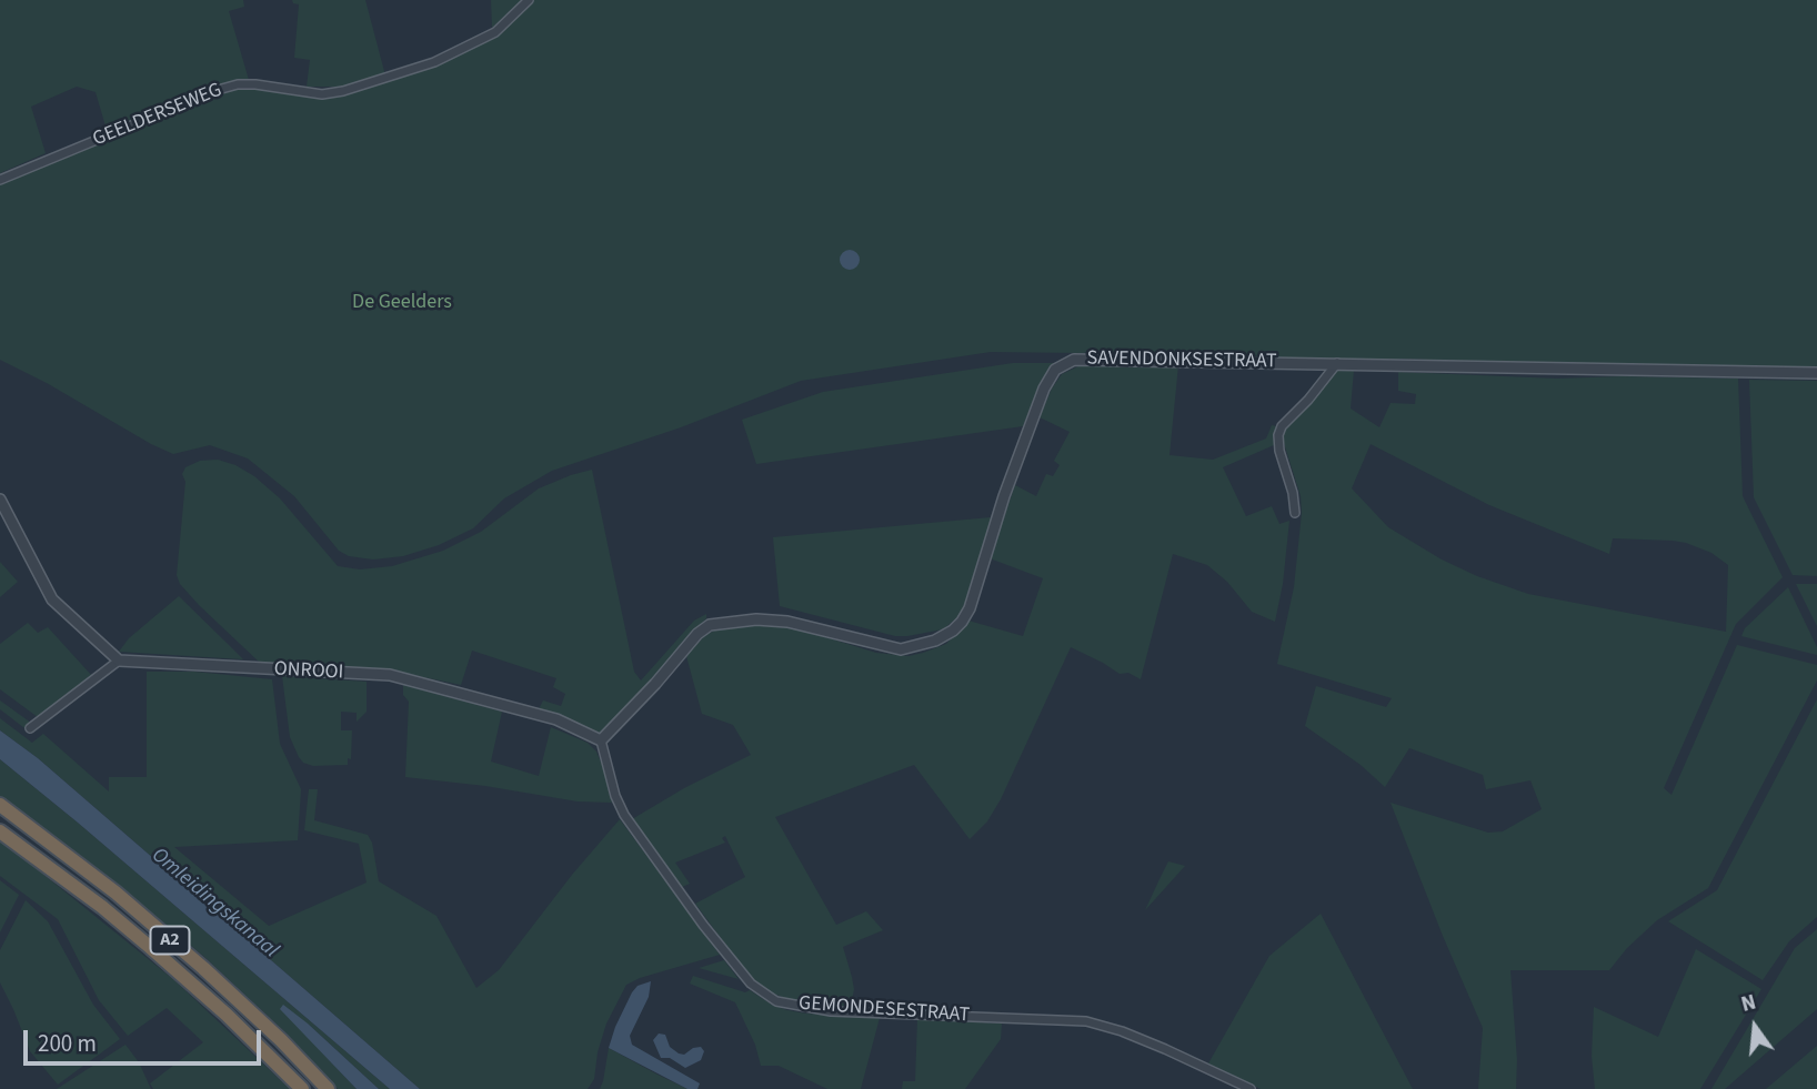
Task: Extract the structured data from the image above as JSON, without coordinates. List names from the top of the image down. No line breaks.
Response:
{"streets":{"highway":["A2"],"street":["GEELDERSEWEG","SAVENDONKSESTRAAT","ONROOI","GEMONDESESTRAAT"]},"crossings":[["SAVENDONKSESTRAAT","ONROOI"],["SAVENDONKSESTRAAT","GEMONDESESTRAAT"],["ONROOI","GEMONDESESTRAAT"]],"water":["Omleidingskanaal"],"parks":["De Geelders"],"scale_bar":"200 m","north":"top"}
